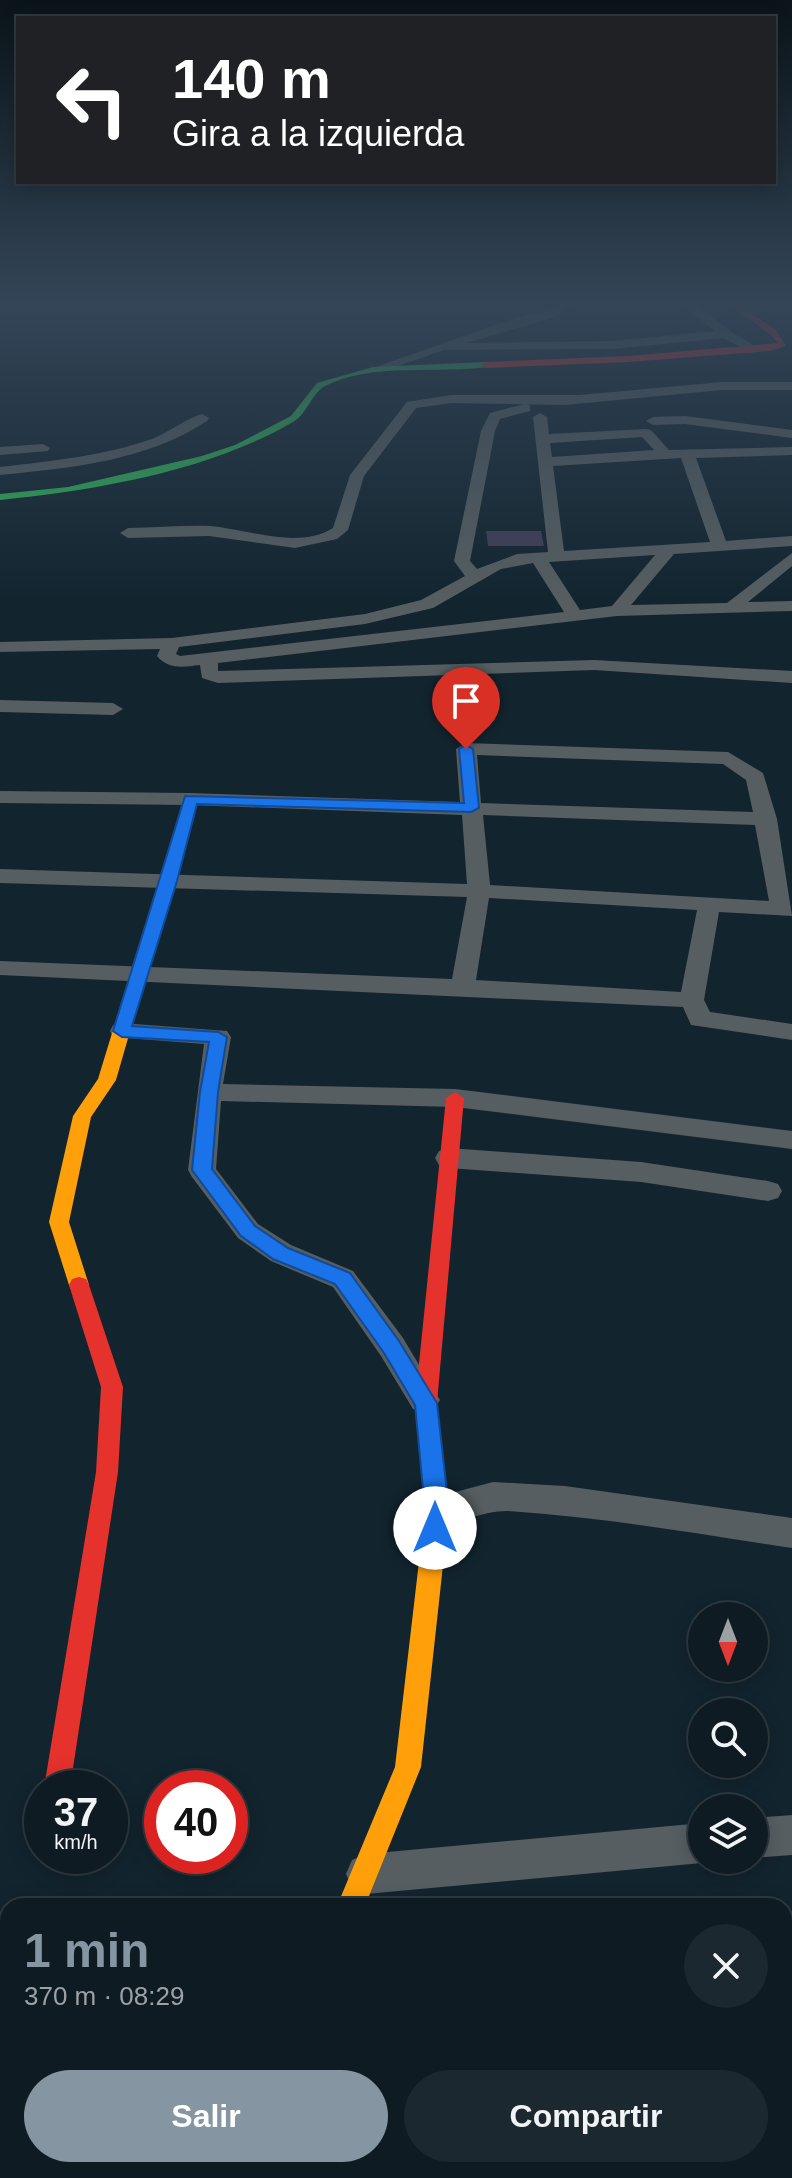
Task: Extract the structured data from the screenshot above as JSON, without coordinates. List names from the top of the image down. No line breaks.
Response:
{"north":"bottom","page":{"turn":["140 m","Gira a la izquierda"],"speed":"37 km/h","limit":"40","heading":["1 min","370 m · 08:29"],"buttons":["Salir","Compartir"]}}
